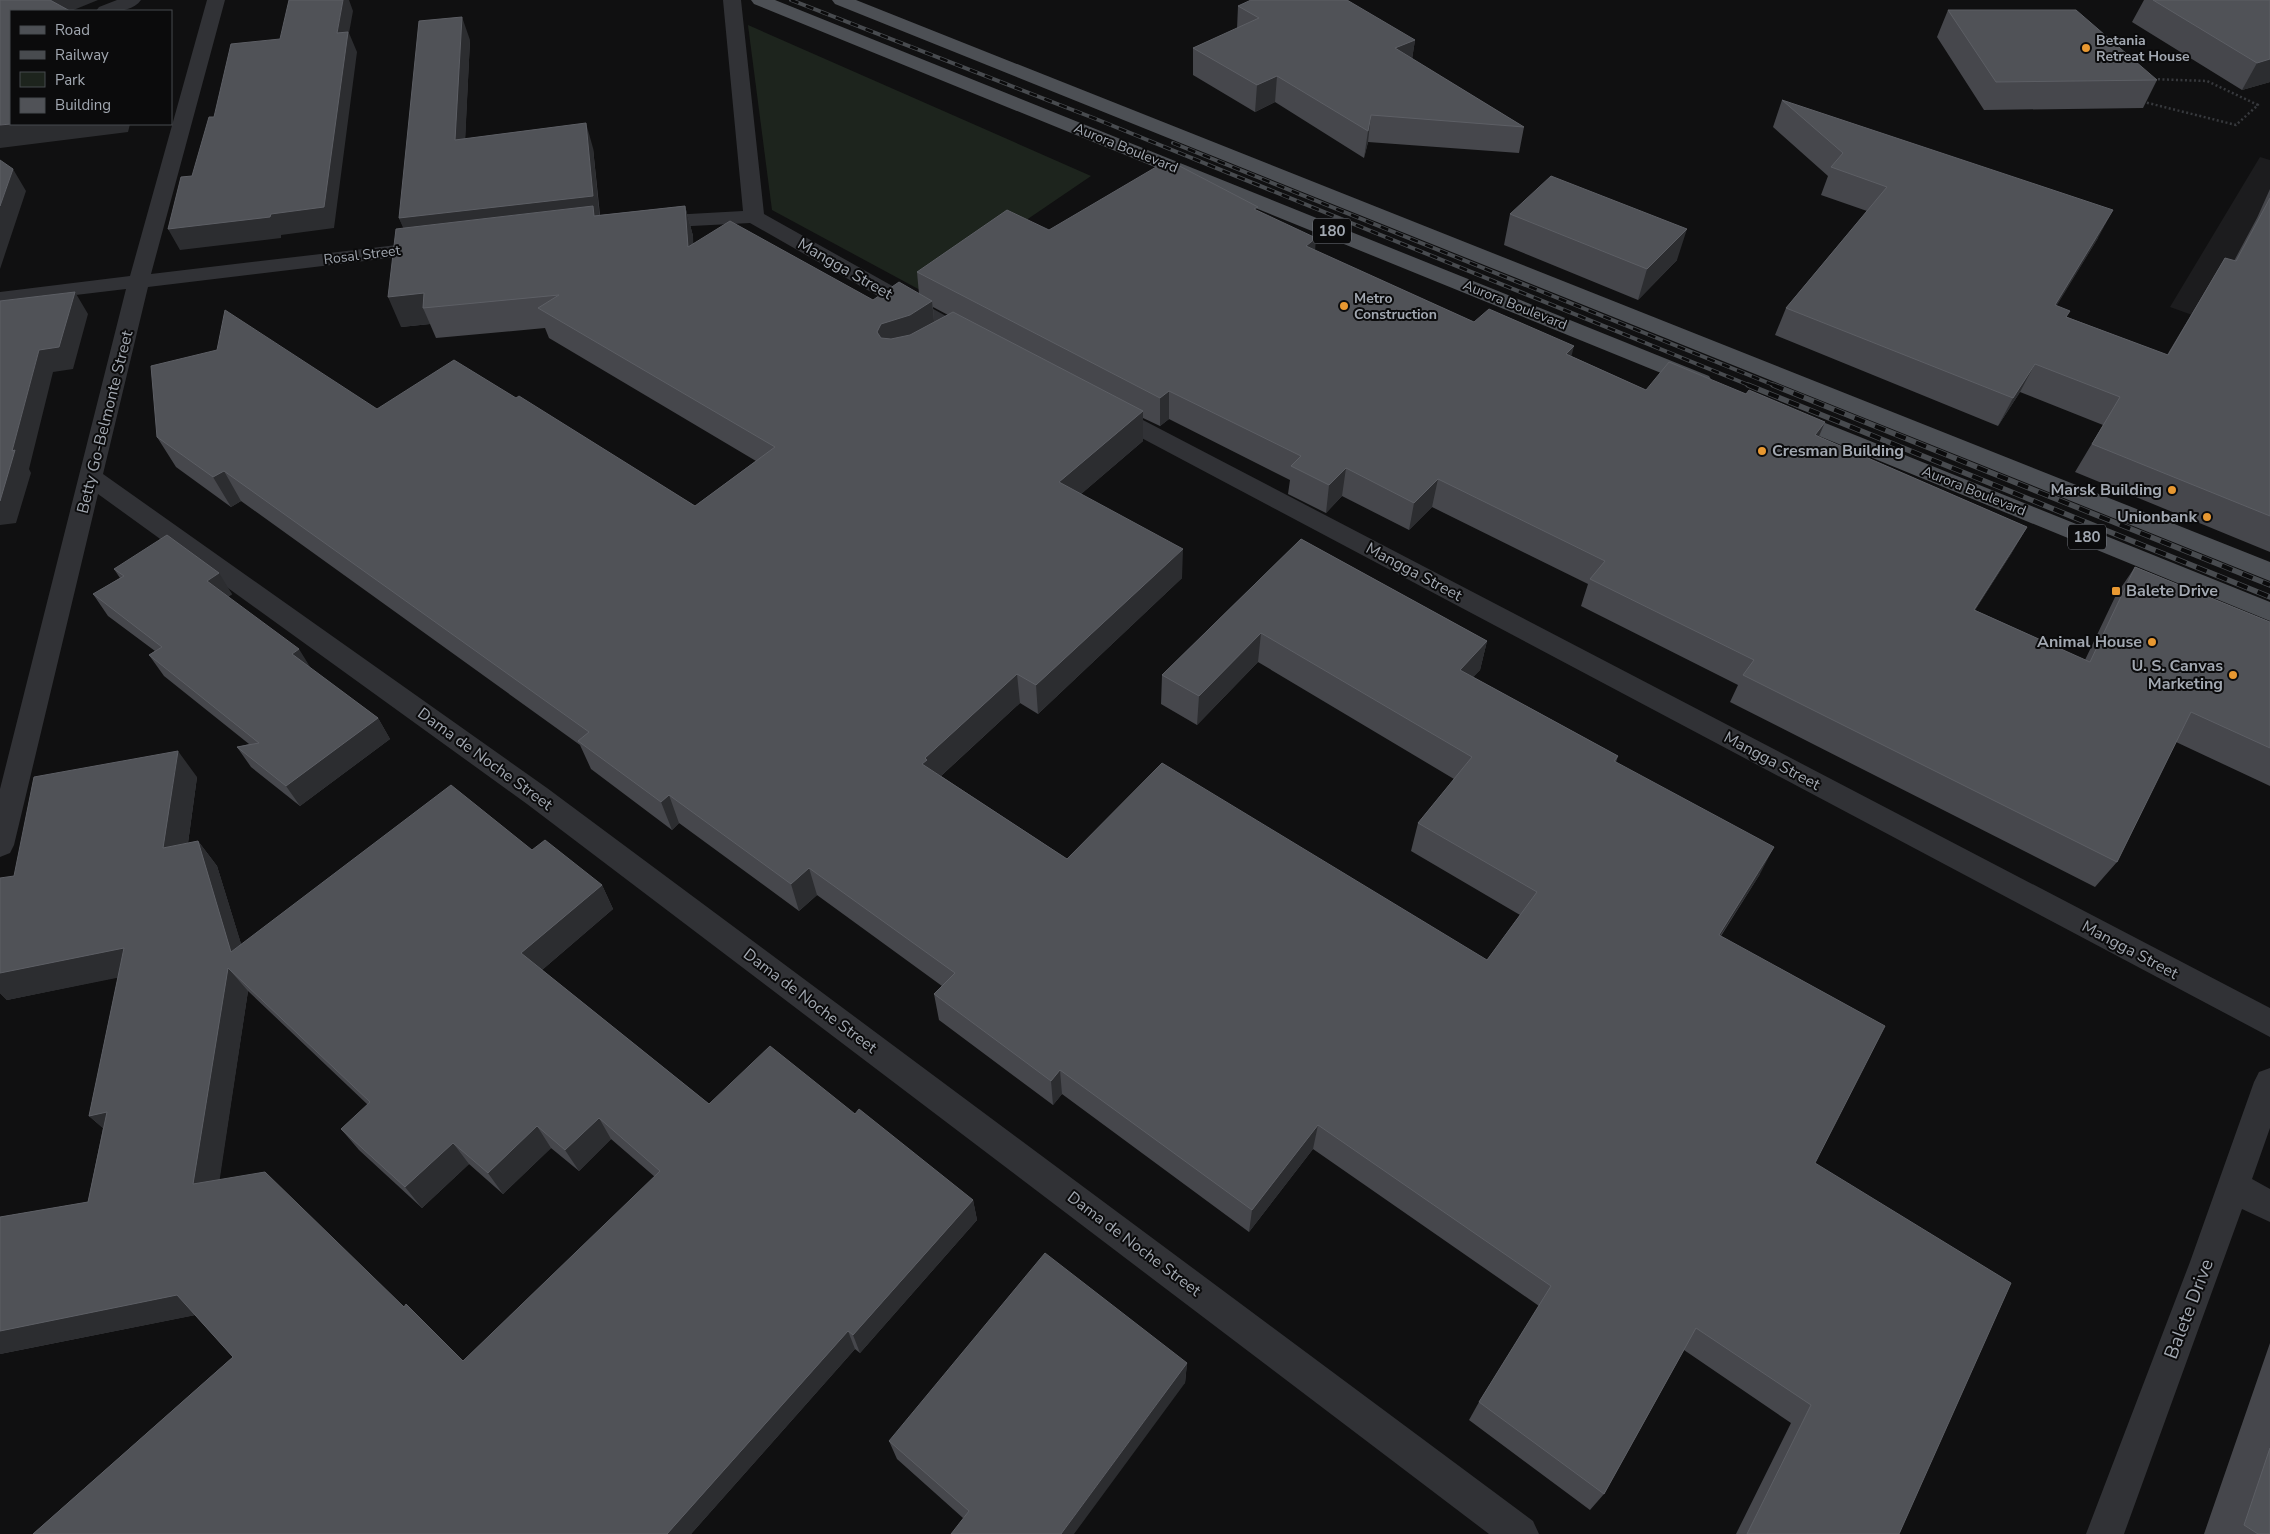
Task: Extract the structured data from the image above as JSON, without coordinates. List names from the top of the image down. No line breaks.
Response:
{"streets":{"main road":["Aurora Boulevard","180"],"street":["Rosal Street","Mangga Street","Betty Go-Belmonte Street","Dama de Noche Street","Balete Drive"]},"crossings":[["Rosal Street","Betty Go-Belmonte Street"],["Betty Go-Belmonte Street","Dama de Noche Street"]],"places":{"other":["Betania Retreat House","Metro Construction","Cresman Building","Marsk Building","Unionbank","Animal House","U. S. Canvas Marketing"],"transit":["Balete Drive"]},"legend":["Road","Railway","Park","Building"]}
